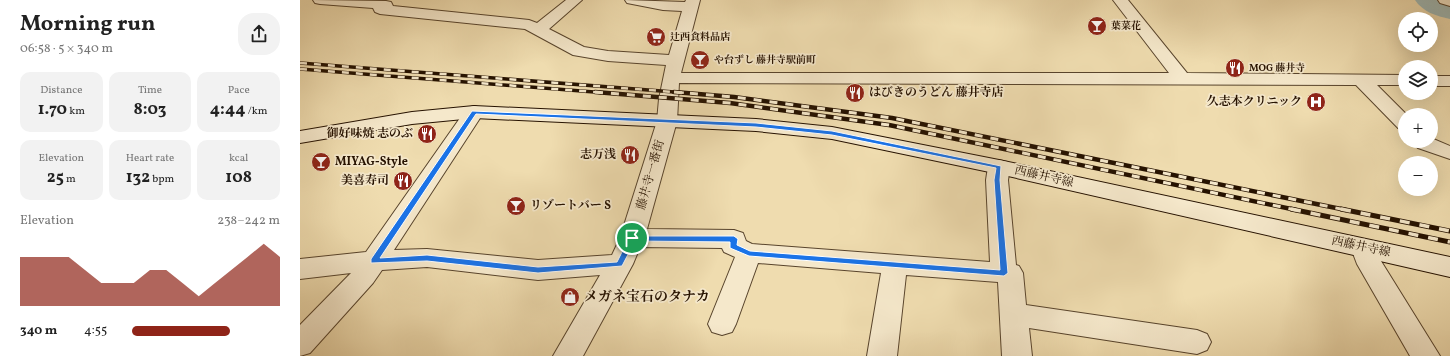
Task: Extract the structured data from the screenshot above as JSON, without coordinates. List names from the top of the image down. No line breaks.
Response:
{"streets":{"street":["藤井寺一番街","西藤井寺線"]},"crossings":[["藤井寺一番街","西藤井寺線"]],"places":{"bar":["葉菜花","や台ずし 藤井寺駅前町","MIYAG-Style","リゾートバー S"],"supermarket":["辻西食料品店"],"restaurant":["MOG 藤井寺","はびきのうどん 藤井寺店","御好味焼 志のぶ","志万浅","美喜寿司"],"hospital":["久志本クリニック"],"shop":["メガネ宝石のタナカ"]},"page":{"heading":["Morning run","06:58 · 5 × 340 m"],"map_buttons":["+","−"],"stats":[["Distance","1.70 km"],["Time","8:03"],["Pace","4:44 /km"],["Elevation","25 m"],["Heart rate","132 bpm"],["kcal","108"]],"chart":["Elevation","238–242 m"],"list":[{"name":"340 m","note":"4:55"}]}}
